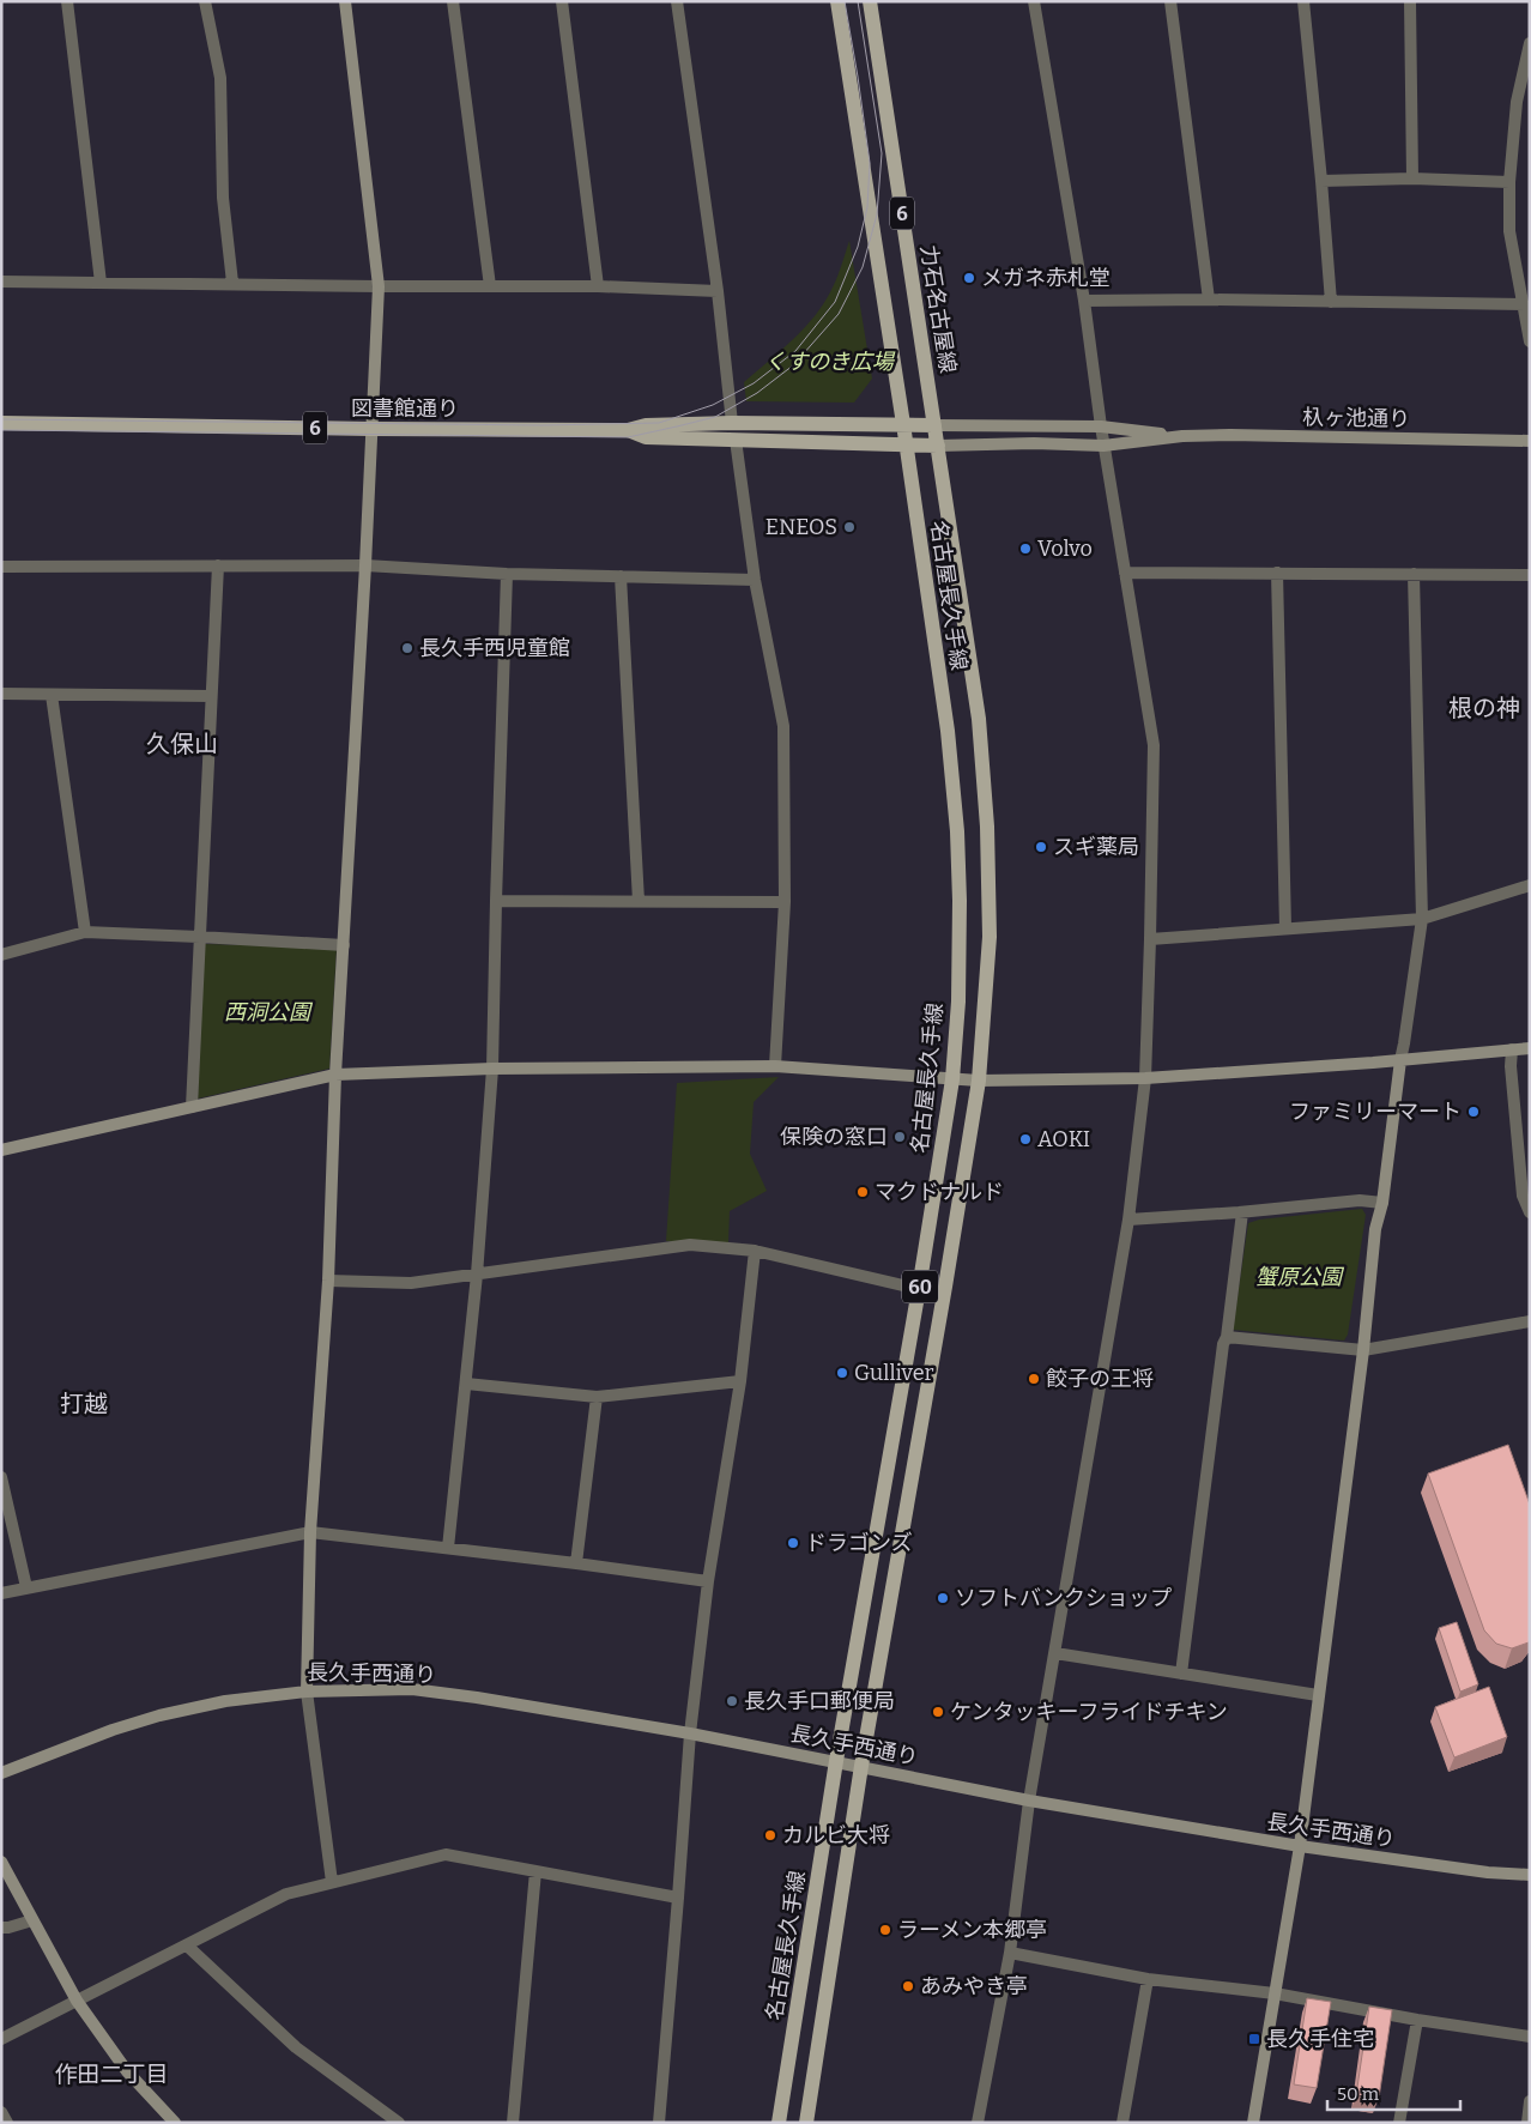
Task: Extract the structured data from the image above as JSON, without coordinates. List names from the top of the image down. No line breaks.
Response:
{"streets":{"main road":["6","力石名古屋線","図書館通り","名古屋長久手線","60"],"street":["杁ヶ池通り","長久手西通り"]},"crossings":[["6","図書館通り"],["6","名古屋長久手線"],["力石名古屋線","図書館通り"],["力石名古屋線","杁ヶ池通り"],["力石名古屋線","名古屋長久手線"],["図書館通り","杁ヶ池通り"],["図書館通り","名古屋長久手線"],["杁ヶ池通り","名古屋長久手線"],["名古屋長久手線","長久手西通り"]],"districts":["根の神","久保山","打越","作田二丁目"],"parks":["くすのき広場","西洞公園","蟹原公園"],"places":{"other":["メガネ赤札堂","ENEOS","Volvo","長久手西児童館","スギ薬局","ファミリーマート","保険の窓口","AOKI","マクドナルド","Gulliver","餃子の王将","ドラゴンズ","ソフトバンクショップ","長久手口郵便局","ケンタッキーフライドチキン","カルビ大将","ラーメン本郷亭","あみやき亭"],"transit":["長久手住宅"]},"scale_bar":"50 m"}
